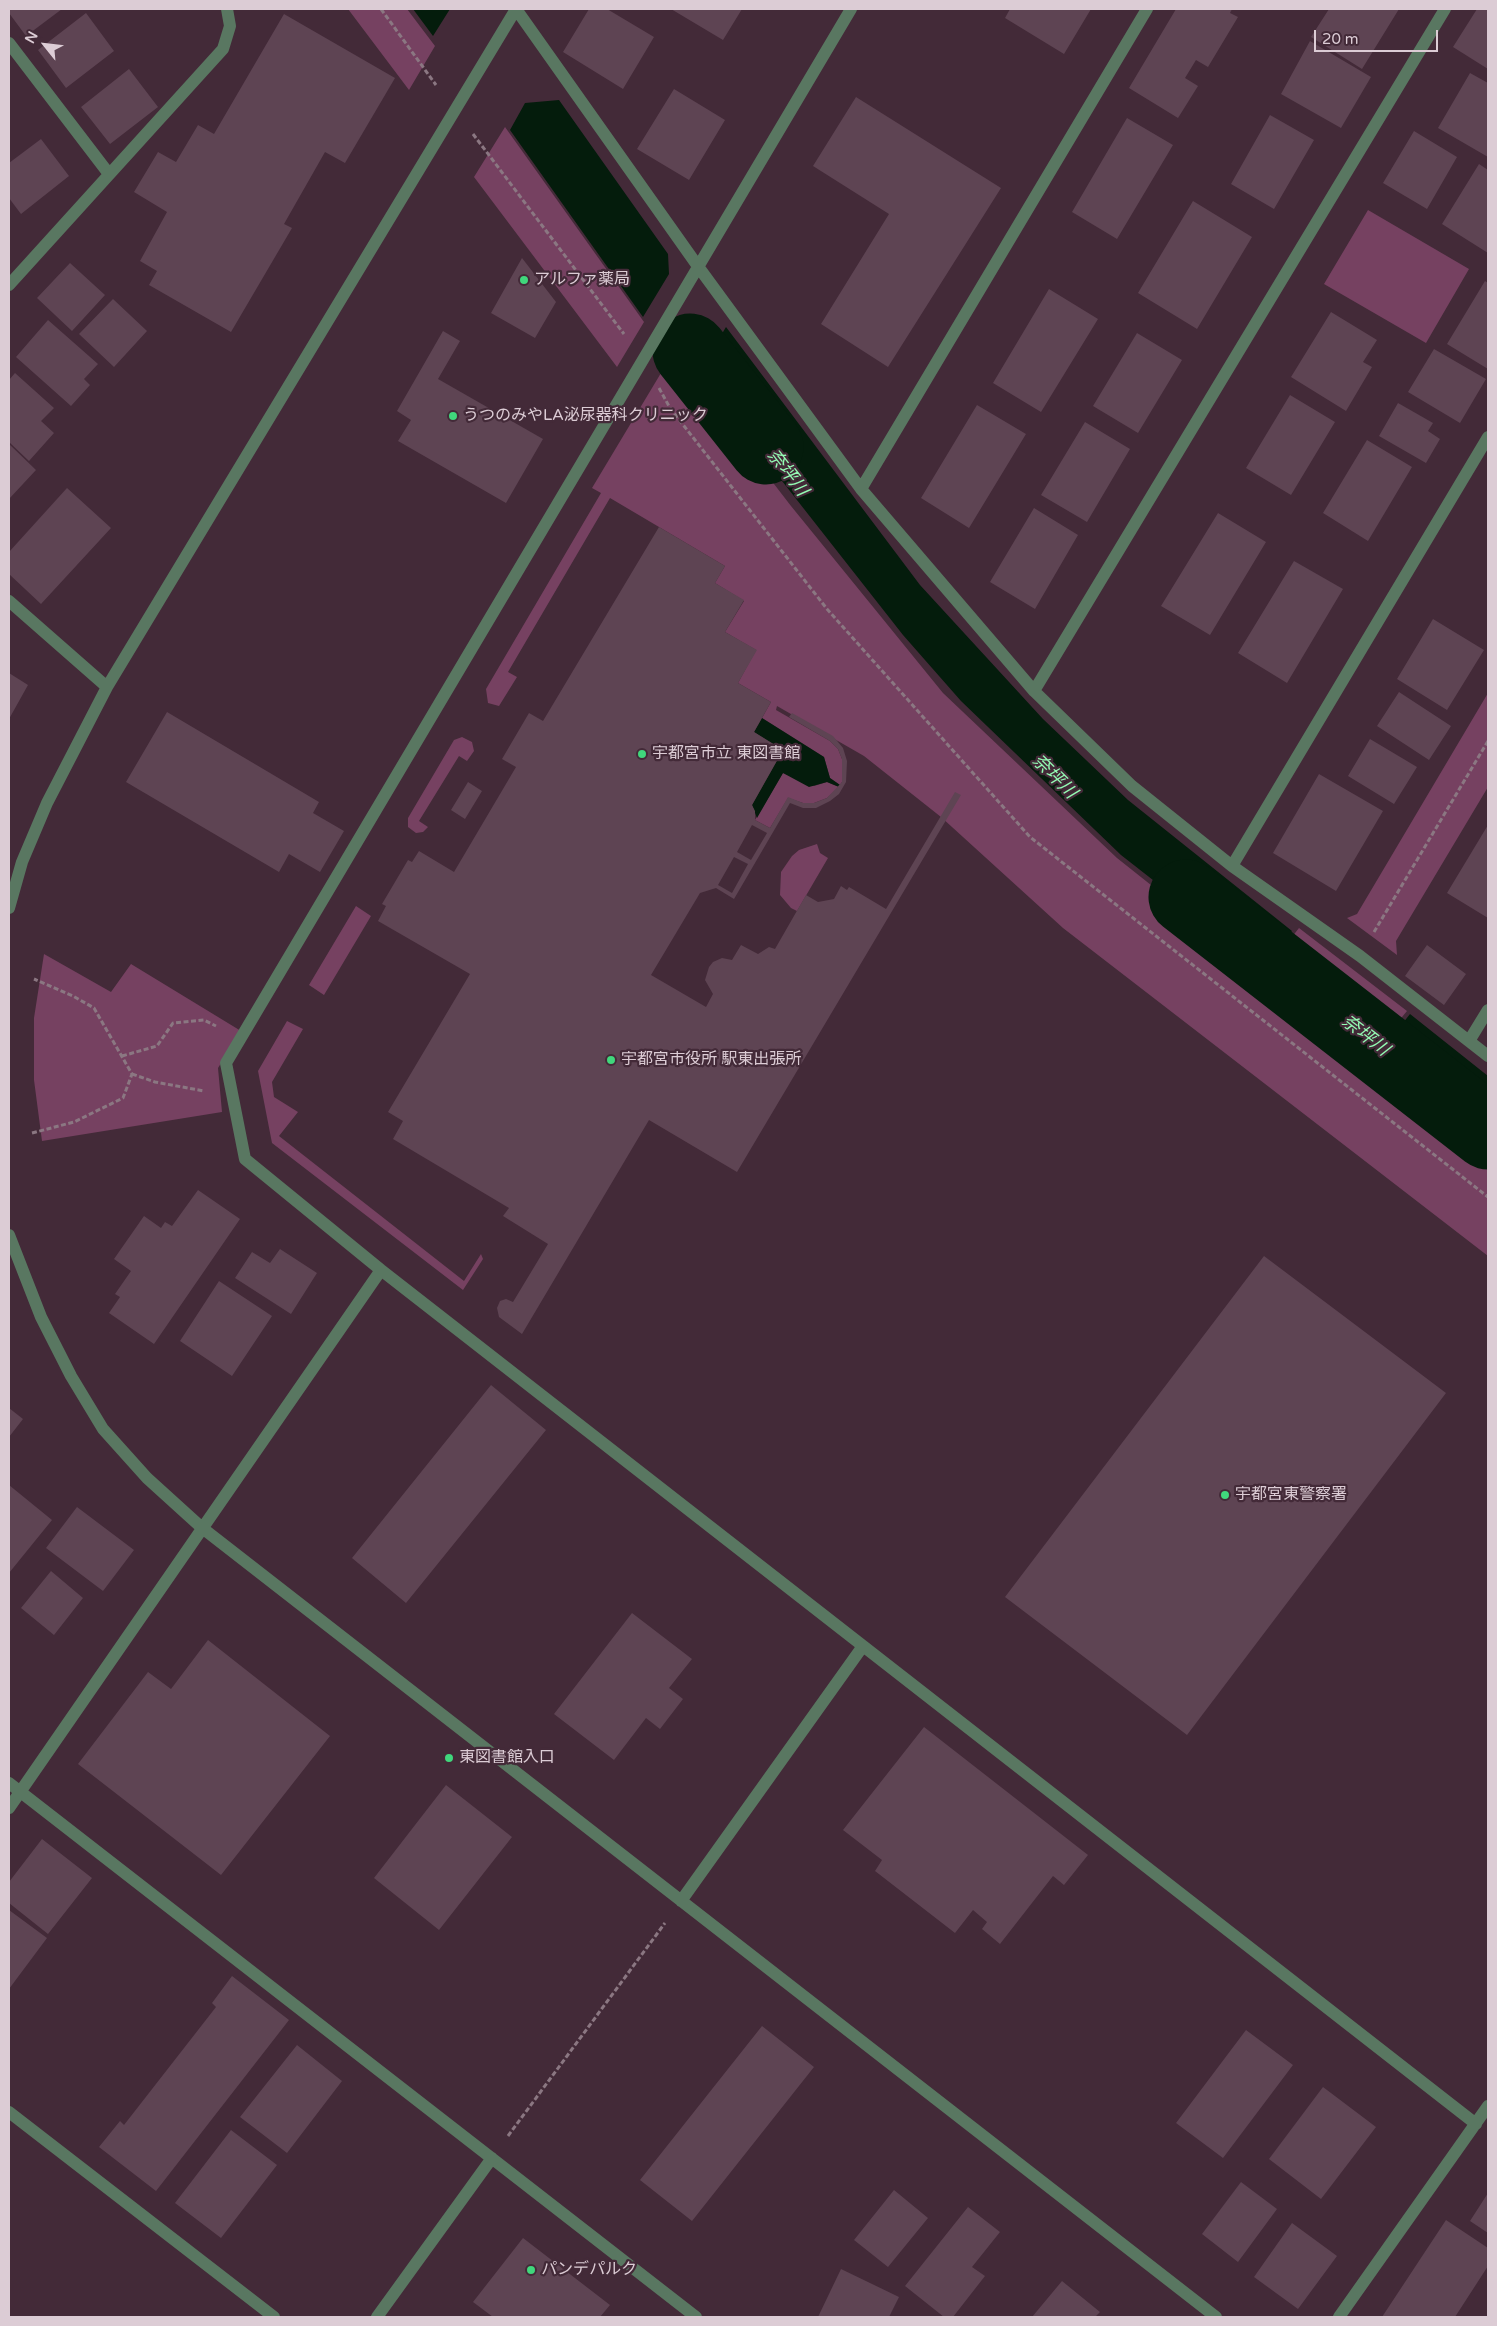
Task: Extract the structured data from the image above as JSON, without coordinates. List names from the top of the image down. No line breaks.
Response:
{"water":["奈坪川"],"places":["アルファ薬局","うつのみやLA泌尿器科クリニック","宇都宮市立 東図書館","宇都宮市役所 駅東出張所","宇都宮東警察署","東図書館入口","パンデパルク"],"scale_bar":"20 m","north":"top left"}
